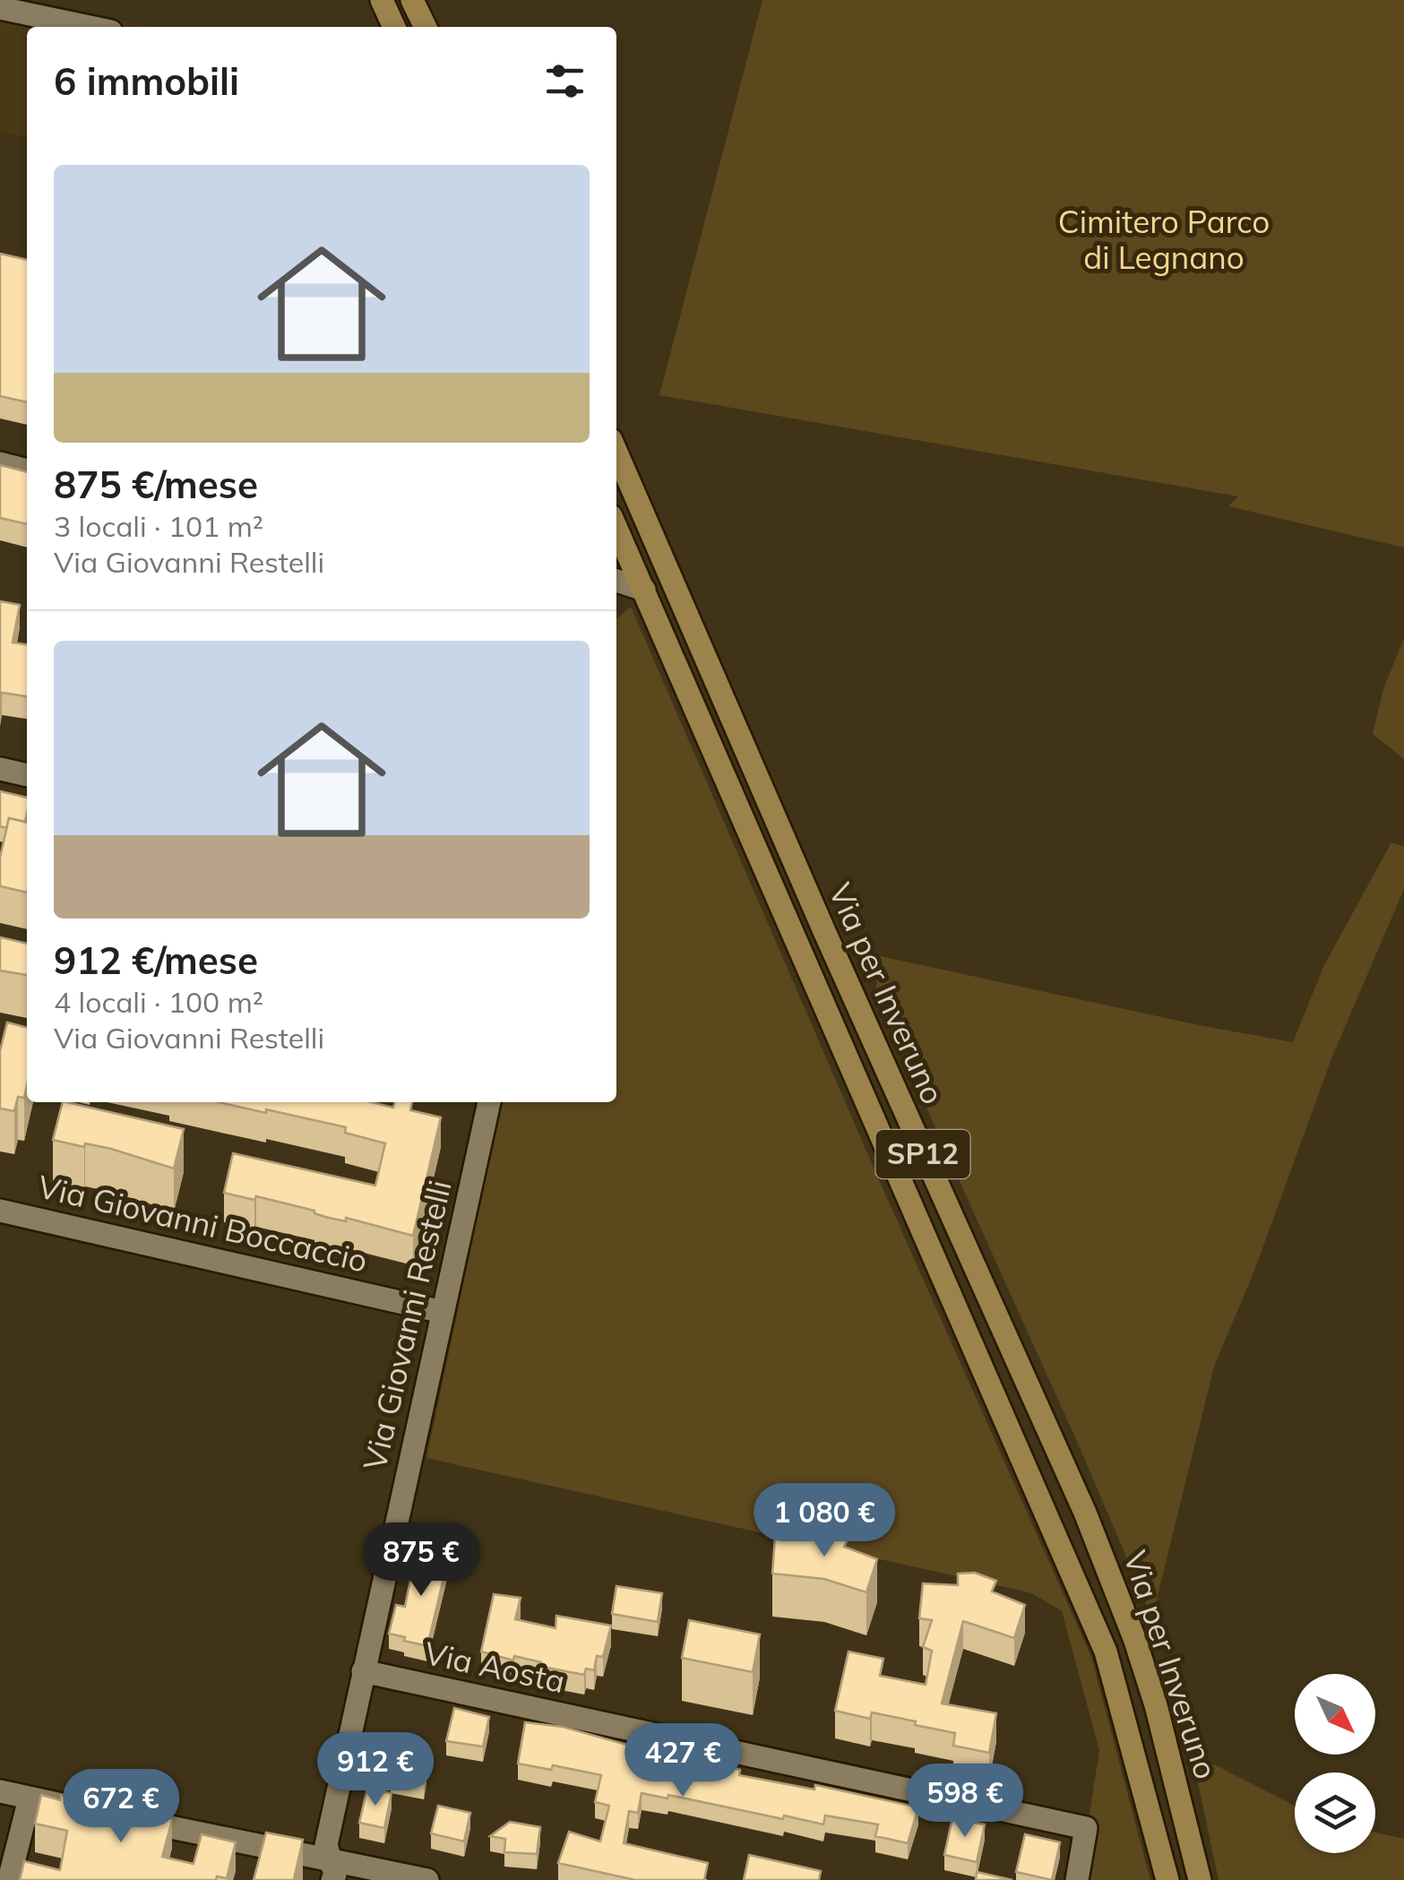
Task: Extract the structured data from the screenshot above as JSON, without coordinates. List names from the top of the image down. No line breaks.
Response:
{"streets":{"main road":["Via per Inveruno","SP12"],"street":["Via Giovanni Boccaccio","Via Giovanni Restelli","Via Aosta"]},"crossings":[["Via Giovanni Boccaccio","Via Giovanni Restelli"],["Via Giovanni Restelli","Via Aosta"]],"parks":["Cimitero Parco di Legnano"],"north":"bottom right","page":{"heading":"6 immobili","list":[{"name":"875 €/mese","note":"3 locali · 101 m² · Via Giovanni Restelli"},{"name":"912 €/mese","note":"4 locali · 100 m² · Via Giovanni Restelli"}],"price":["1 080 €","875 €","427 €","912 €","598 €","672 €"]}}
